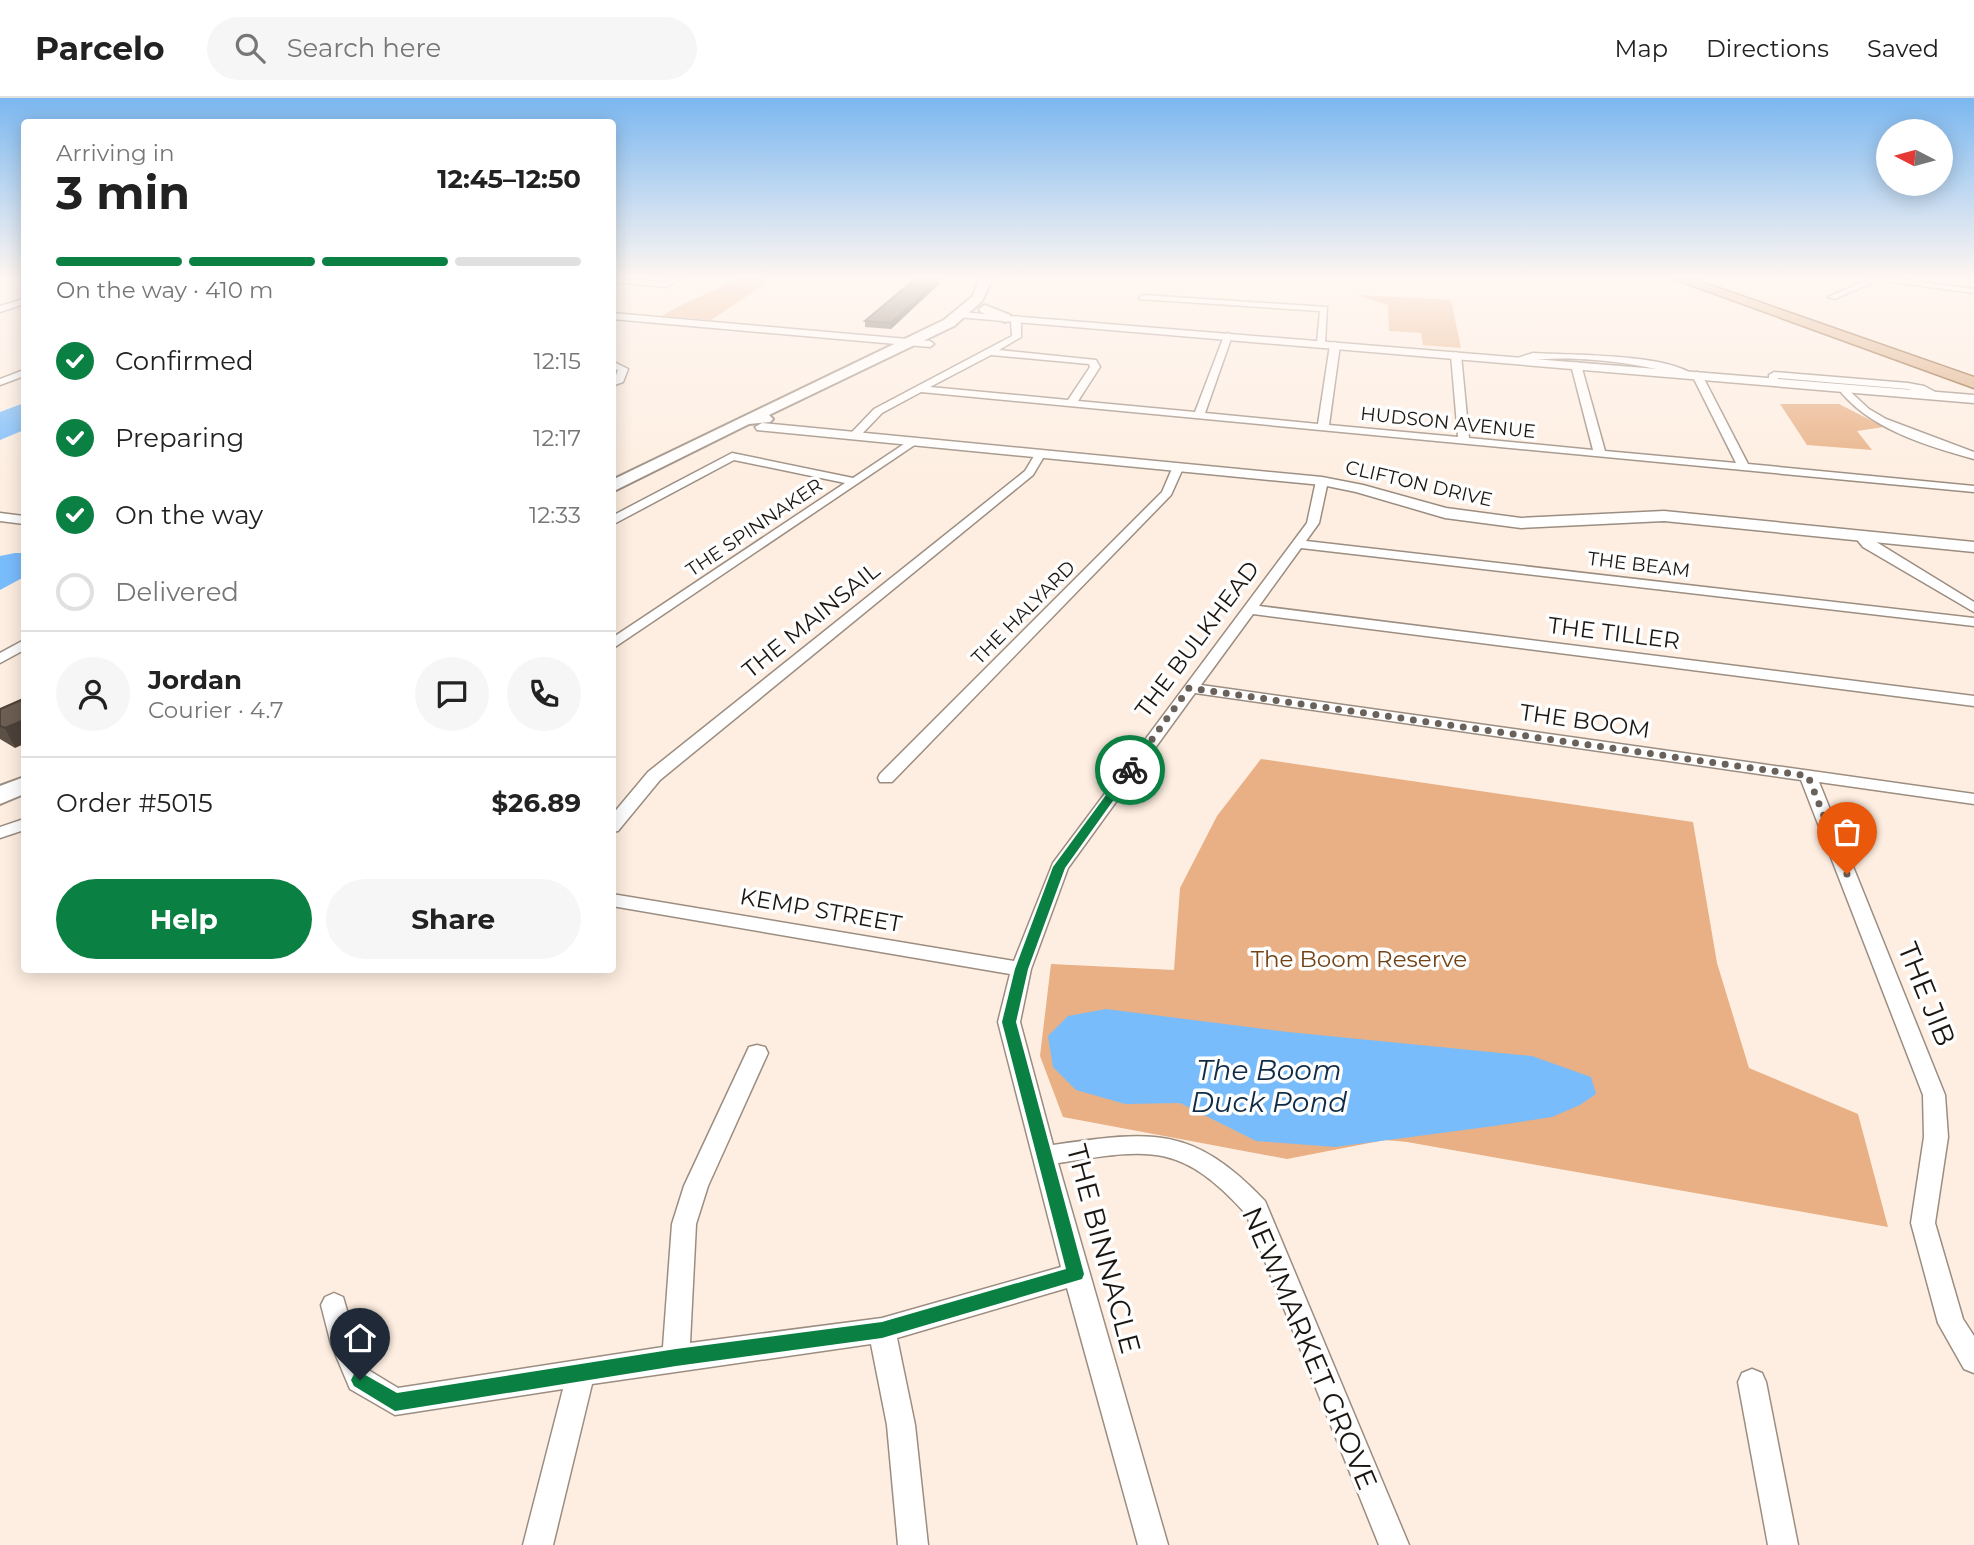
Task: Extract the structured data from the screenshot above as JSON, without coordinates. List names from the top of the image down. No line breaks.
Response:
{"streets":{"street":["HUDSON AVENUE","CLIFTON DRIVE","THE SPINNAKER","THE BEAM","THE HALYARD","THE MAINSAIL","THE TILLER","THE BULKHEAD","THE BOOM","KEMP STREET","THE JIB","THE BINNACLE","NEWMARKET GROVE"]},"crossings":[["CLIFTON DRIVE","THE SPINNAKER"],["CLIFTON DRIVE","THE HALYARD"],["CLIFTON DRIVE","THE MAINSAIL"],["CLIFTON DRIVE","THE BULKHEAD"],["THE BEAM","THE BULKHEAD"],["THE TILLER","THE BULKHEAD"],["THE BULKHEAD","THE BOOM"],["THE BULKHEAD","KEMP STREET"],["THE BULKHEAD","THE BINNACLE"],["THE BOOM","THE JIB"],["KEMP STREET","THE BINNACLE"],["THE BINNACLE","NEWMARKET GROVE"]],"water":["The Boom Duck Pond"],"parks":["The Boom Reserve"],"north":"left","page":{"header":"Parcelo","search":"Search here","nav":["Map","Directions","Saved"],"heading":["3 min","Arriving in","12:45–12:50"],"panel":["Jordan","Courier · 4.7","Order #5015","$26.89"],"bar":"On the way · 410 m","list":[["Confirmed","12:15"],["Preparing","12:17"],["On the way","12:33"],"Delivered"],"buttons":["Help","Share"]}}
